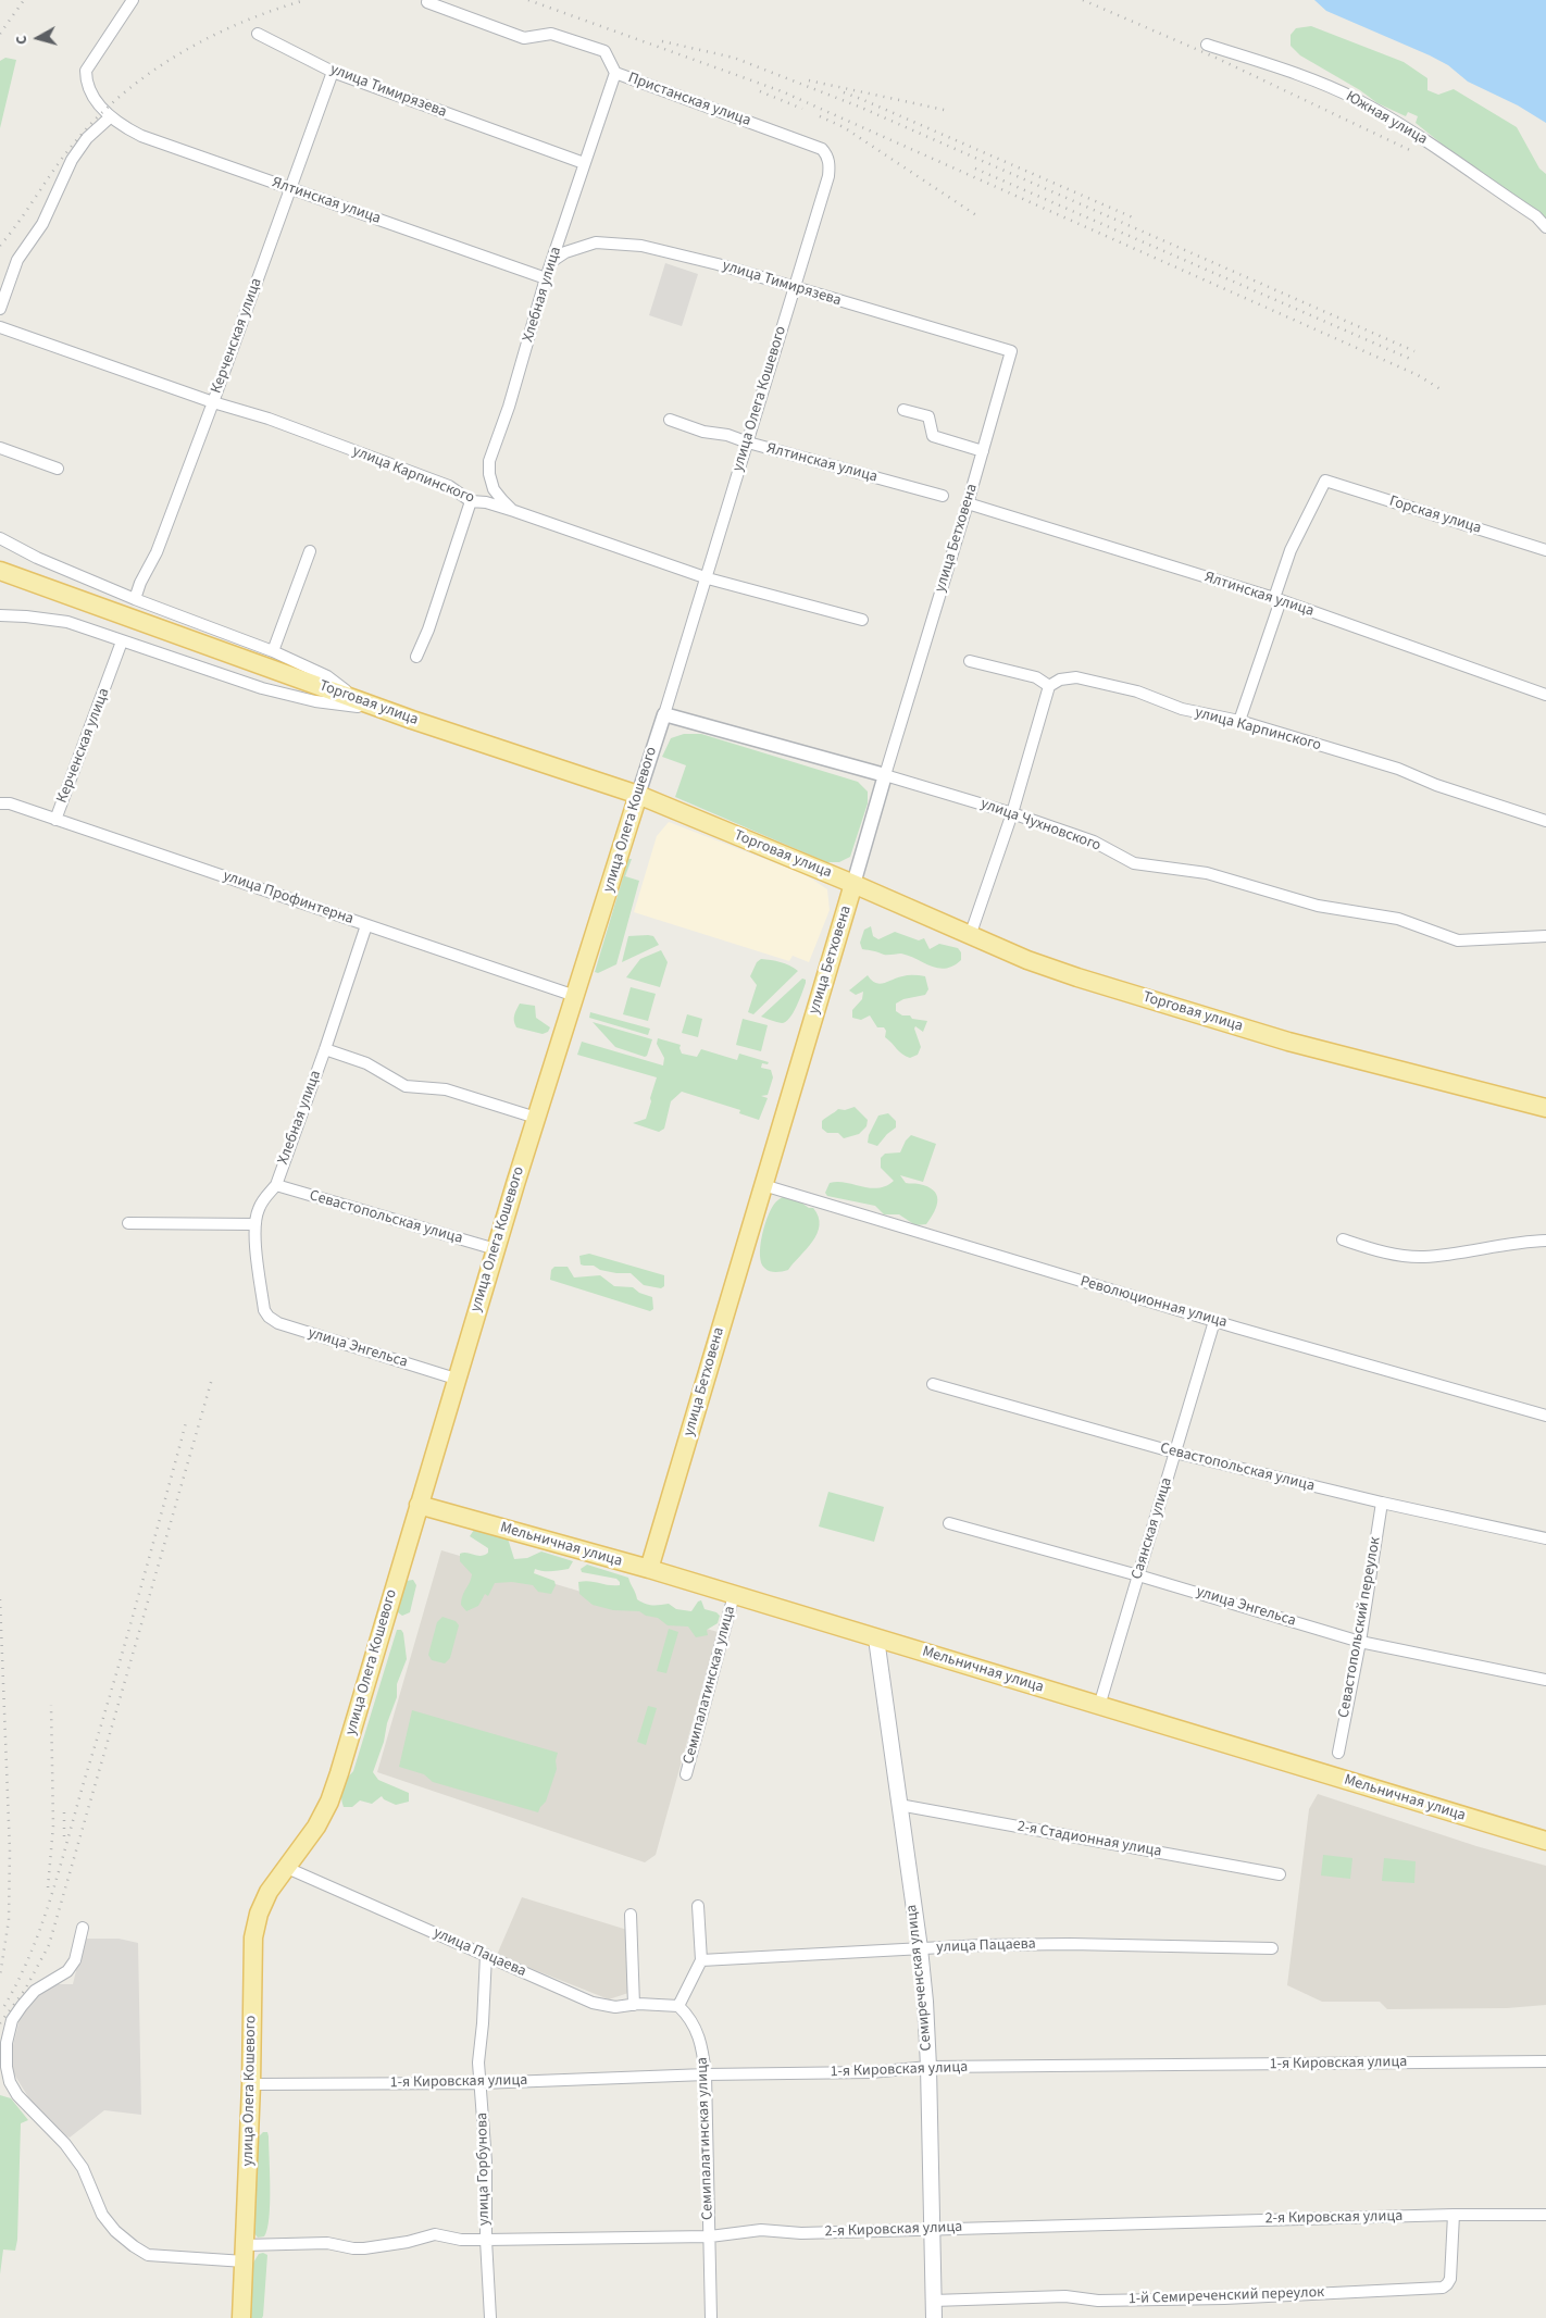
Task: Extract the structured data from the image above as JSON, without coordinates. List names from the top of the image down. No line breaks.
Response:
{"streets":{"main road":["улица Олега Кошевого","улица Бетховена","Торговая улица","Мельничная улица","Семиреченская улица"],"street":["улица Тимирязева","Пристанская улица","Южная улица","Ялтинская улица","Хлебная улица","Керченская улица","улица Карпинского","Горская улица","улица Чухновского","улица Профинтерна","Севастопольская улица","Революционная улица","улица Энгельса","Саянская улица","Севастопольский переулок","Семипалатинская улица","2-я Стадионная улица","улица Пацаева","1-я Кировская улица","улица Горбунова","2-я Кировская улица","1-й Семиреченский переулок"]},"crossings":[["улица Тимирязева","Хлебная улица"],["улица Тимирязева","Керченская улица"],["улица Тимирязева","улица Олега Кошевого"],["улица Тимирязева","улица Бетховена"],["Пристанская улица","Хлебная улица"],["Пристанская улица","улица Олега Кошевого"],["Ялтинская улица","Хлебная улица"],["Ялтинская улица","Керченская улица"],["Ялтинская улица","улица Олега Кошевого"],["Ялтинская улица","Горская улица"],["Ялтинская улица","улица Бетховена"],["Хлебная улица","улица Карпинского"],["Хлебная улица","улица Профинтерна"],["Хлебная улица","Севастопольская улица"],["Хлебная улица","улица Энгельса"],["Керченская улица","улица Карпинского"],["Керченская улица","улица Профинтерна"],["улица Олега Кошевого","улица Карпинского"],["улица Олега Кошевого","Торговая улица"],["улица Олега Кошевого","улица Чухновского"],["улица Олега Кошевого","улица Профинтерна"],["улица Олега Кошевого","Севастопольская улица"],["улица Олега Кошевого","улица Энгельса"],["улица Олега Кошевого","Мельничная улица"],["улица Олега Кошевого","улица Пацаева"],["улица Олега Кошевого","1-я Кировская улица"],["улица Олега Кошевого","2-я Кировская улица"],["улица Бетховена","Торговая улица"],["улица Бетховена","улица Чухновского"],["улица Бетховена","Революционная улица"],["улица Бетховена","Мельничная улица"],["Севастопольская улица","Саянская улица"],["Севастопольская улица","Севастопольский переулок"],["Революционная улица","Саянская улица"],["улица Энгельса","Саянская улица"],["улица Энгельса","Севастопольский переулок"],["Саянская улица","Мельничная улица"],["Мельничная улица","Семипалатинская улица"],["Мельничная улица","Семиреченская улица"],["Семипалатинская улица","улица Пацаева"],["Семипалатинская улица","1-я Кировская улица"],["Семипалатинская улица","2-я Кировская улица"],["2-я Стадионная улица","Семиреченская улица"],["улица Пацаева","Семиреченская улица"],["улица Пацаева","улица Горбунова"],["Семиреченская улица","1-я Кировская улица"],["Семиреченская улица","2-я Кировская улица"],["Семиреченская улица","1-й Семиреченский переулок"],["1-я Кировская улица","улица Горбунова"],["улица Горбунова","2-я Кировская улица"],["2-я Кировская улица","1-й Семиреченский переулок"]],"north":"left"}
